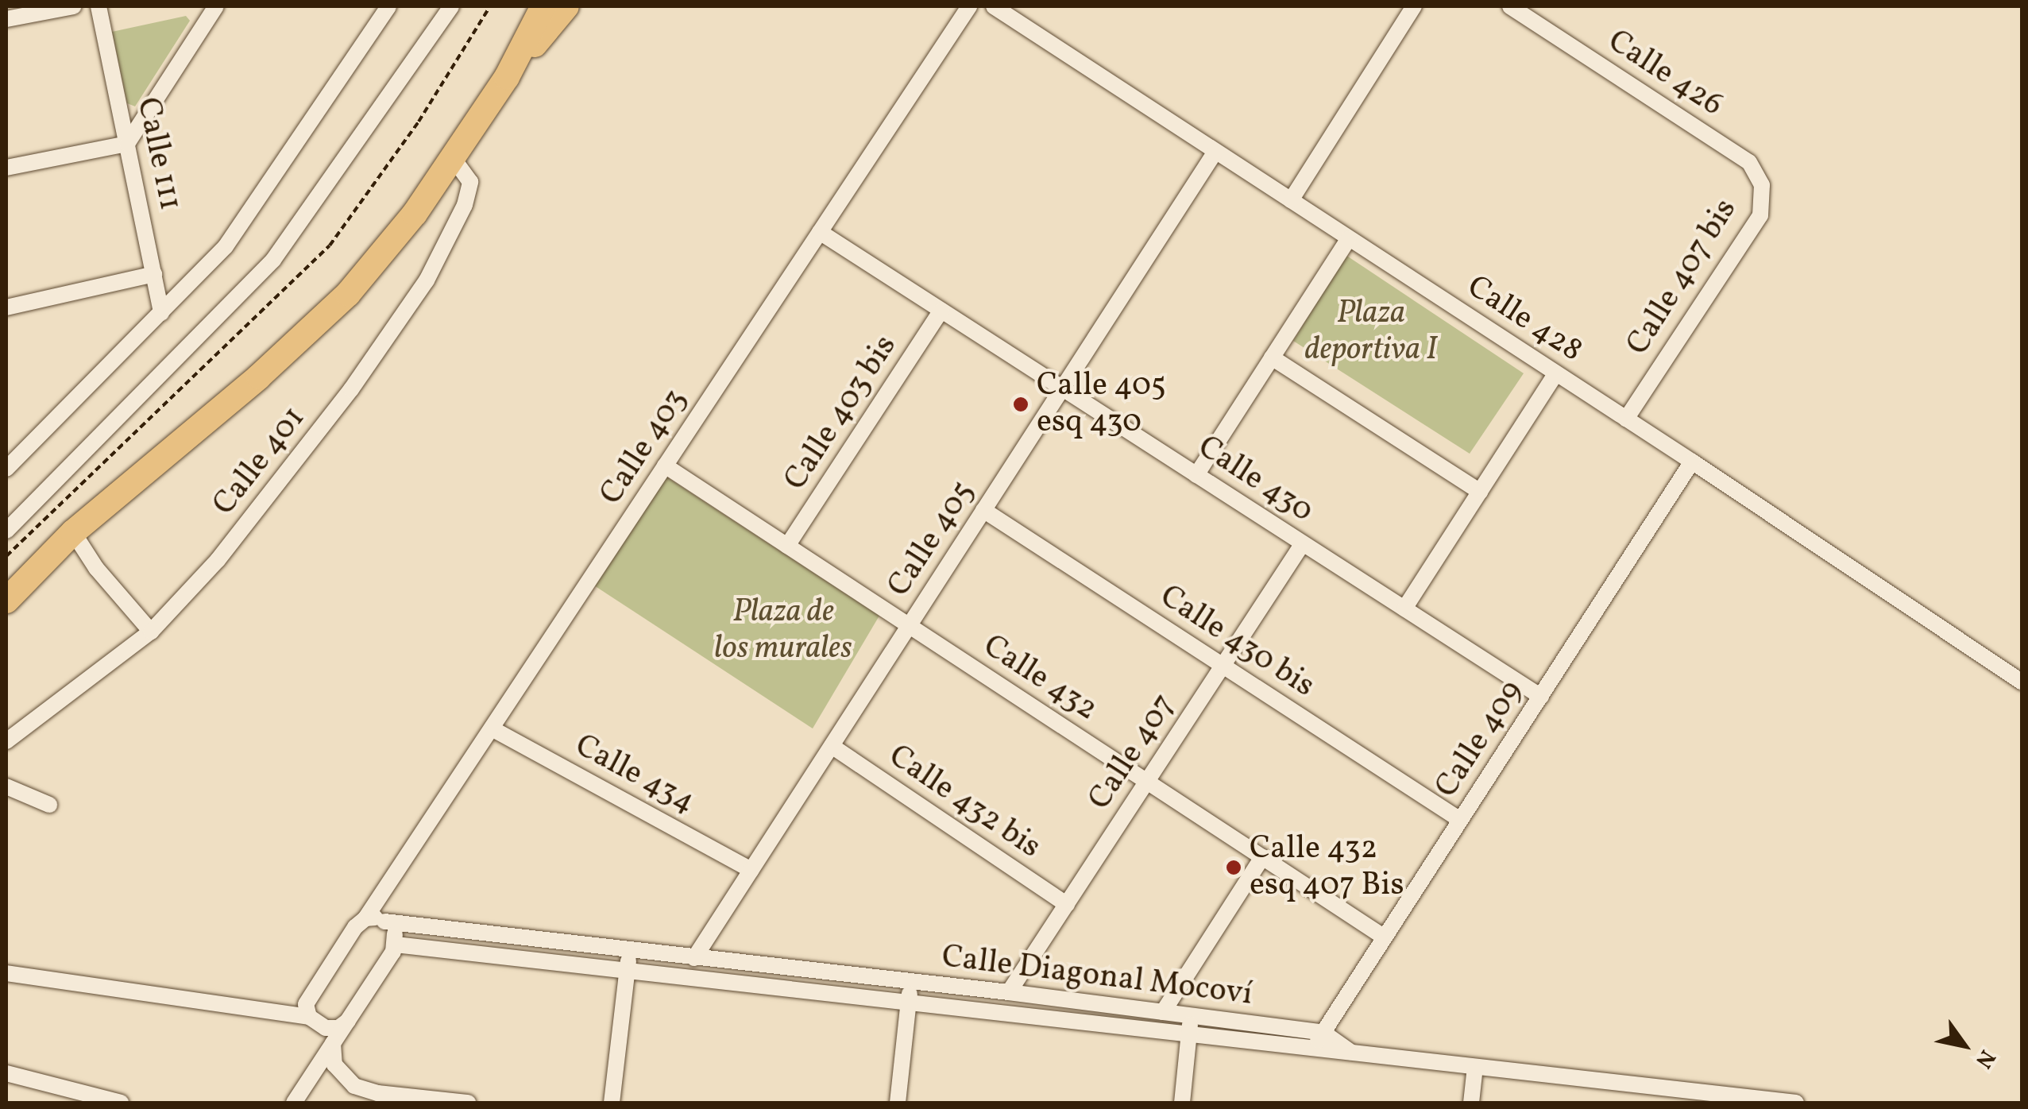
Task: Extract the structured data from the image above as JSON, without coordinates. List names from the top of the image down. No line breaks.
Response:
{"streets":{"street":["Calle 426","Calle 111","Calle 407 bis","Calle 428","Calle 403 bis","Calle 403","Calle 401","Calle 430","Calle 405","Calle 430 bis","Calle 432","Calle 409","Calle 407","Calle 434","Calle 432 bis","Calle Diagonal Mocoví"]},"crossings":[["Calle 426","Calle 407 bis"],["Calle 407 bis","Calle 428"],["Calle 428","Calle 405"],["Calle 428","Calle 409"],["Calle 403 bis","Calle 430"],["Calle 403 bis","Calle 432"],["Calle 403","Calle 430"],["Calle 403","Calle 432"],["Calle 403","Calle 434"],["Calle 430","Calle 405"],["Calle 430","Calle 409"],["Calle 430","Calle 407"],["Calle 405","Calle 430 bis"],["Calle 405","Calle 432"],["Calle 405","Calle 434"],["Calle 405","Calle 432 bis"],["Calle 405","Calle Diagonal Mocoví"],["Calle 430 bis","Calle 409"],["Calle 430 bis","Calle 407"],["Calle 432","Calle 409"],["Calle 432","Calle 407"],["Calle 409","Calle Diagonal Mocoví"],["Calle 407","Calle 432 bis"],["Calle 407","Calle Diagonal Mocoví"]],"parks":["Plaza deportiva I","Plaza de los murales"],"places":["Calle 405 esq 430","Calle 432 esq 407 Bis"],"north":"bottom right"}
